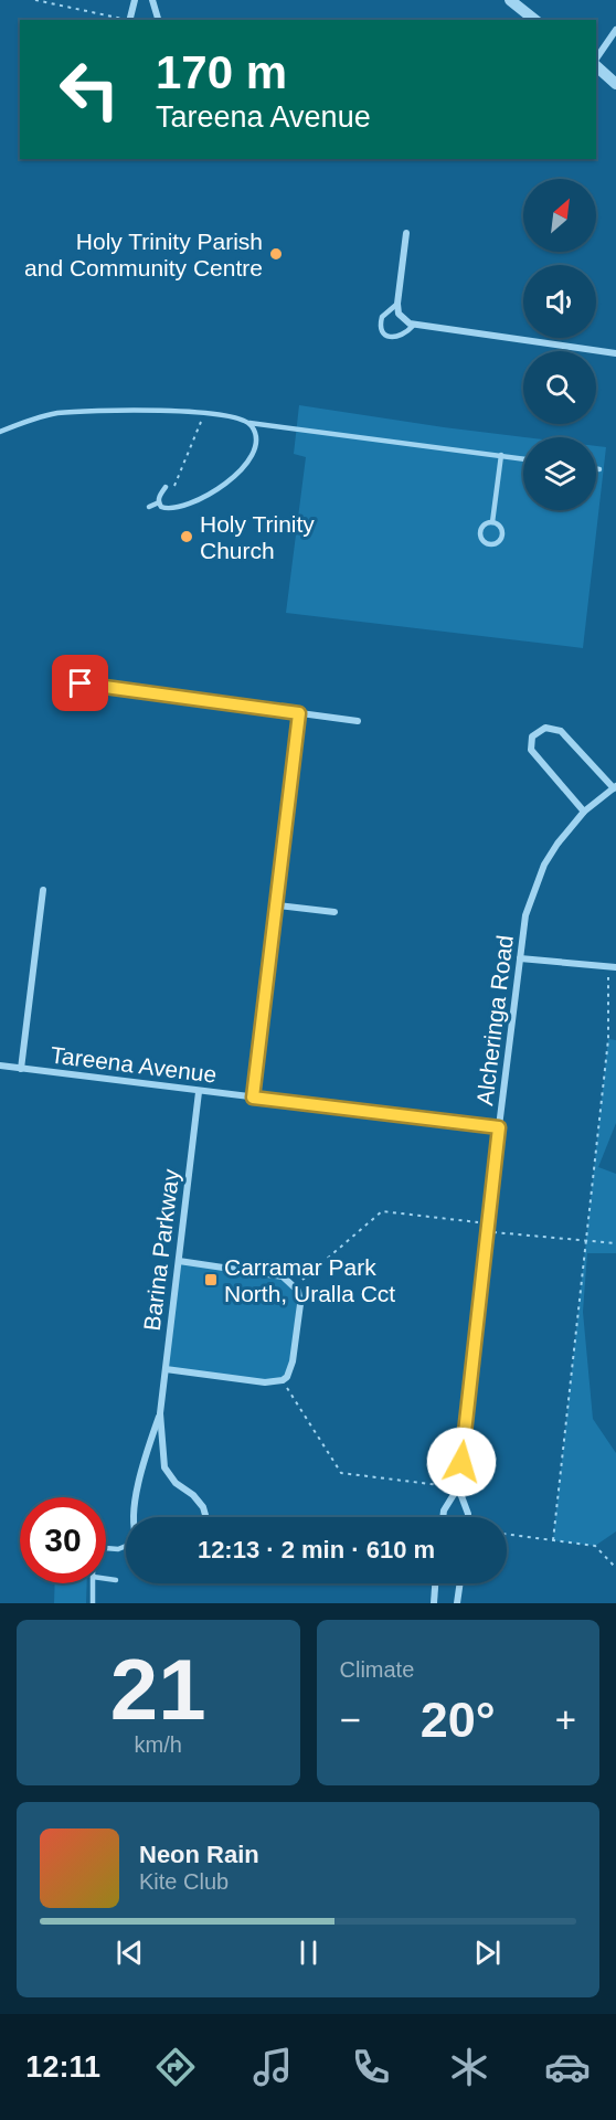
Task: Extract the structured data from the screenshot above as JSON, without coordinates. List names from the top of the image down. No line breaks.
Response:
{"streets":{"street":["Alcheringa Road","Tareena Avenue","Barina Parkway"]},"crossings":[["Alcheringa Road","Tareena Avenue"],["Tareena Avenue","Barina Parkway"]],"places":{"other":["Holy Trinity Parish and Community Centre","Holy Trinity Church"],"transit":["Carramar Park North, Uralla Cct"]},"north":"top right","page":{"turn":["170 m","Tareena Avenue"],"limit":"30","trip":"12:13 · 2 min · 610 m","tile":[["21","km/h"],"Climate"],"heat":["−","20°","+"],"song":["Neon Rain","Kite Club"],"tabs":"12:11"}}
